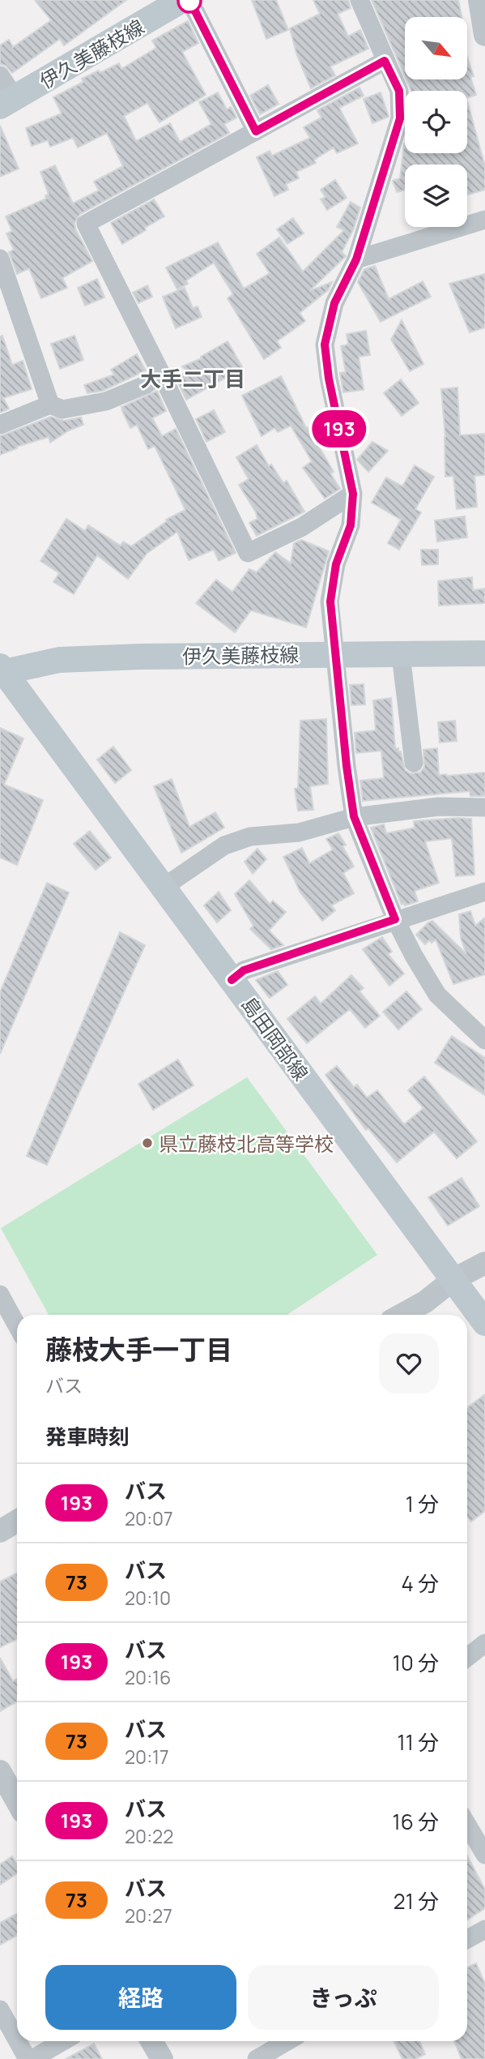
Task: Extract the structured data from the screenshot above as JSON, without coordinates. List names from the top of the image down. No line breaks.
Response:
{"streets":{"main road":["伊久美藤枝線","島田岡部線"]},"crossings":[["伊久美藤枝線","島田岡部線"]],"districts":["大手二丁目"],"places":["県立藤枝北高等学校"],"lines":["bus line 193"],"north":"bottom right","page":{"on_map":"193","heading":[["藤枝大手一丁目","バス"],"発車時刻"],"list":[{"mark":"193","name":"バス","note":"20:07","value":"1 分"},{"mark":"73","name":"バス","note":"20:10","value":"4 分"},{"mark":"193","name":"バス","note":"20:16","value":"10 分"},{"mark":"73","name":"バス","note":"20:17","value":"11 分"},{"mark":"193","name":"バス","note":"20:22","value":"16 分"},{"mark":"73","name":"バス","note":"20:27","value":"21 分"}],"buttons":["経路","きっぷ"]}}
